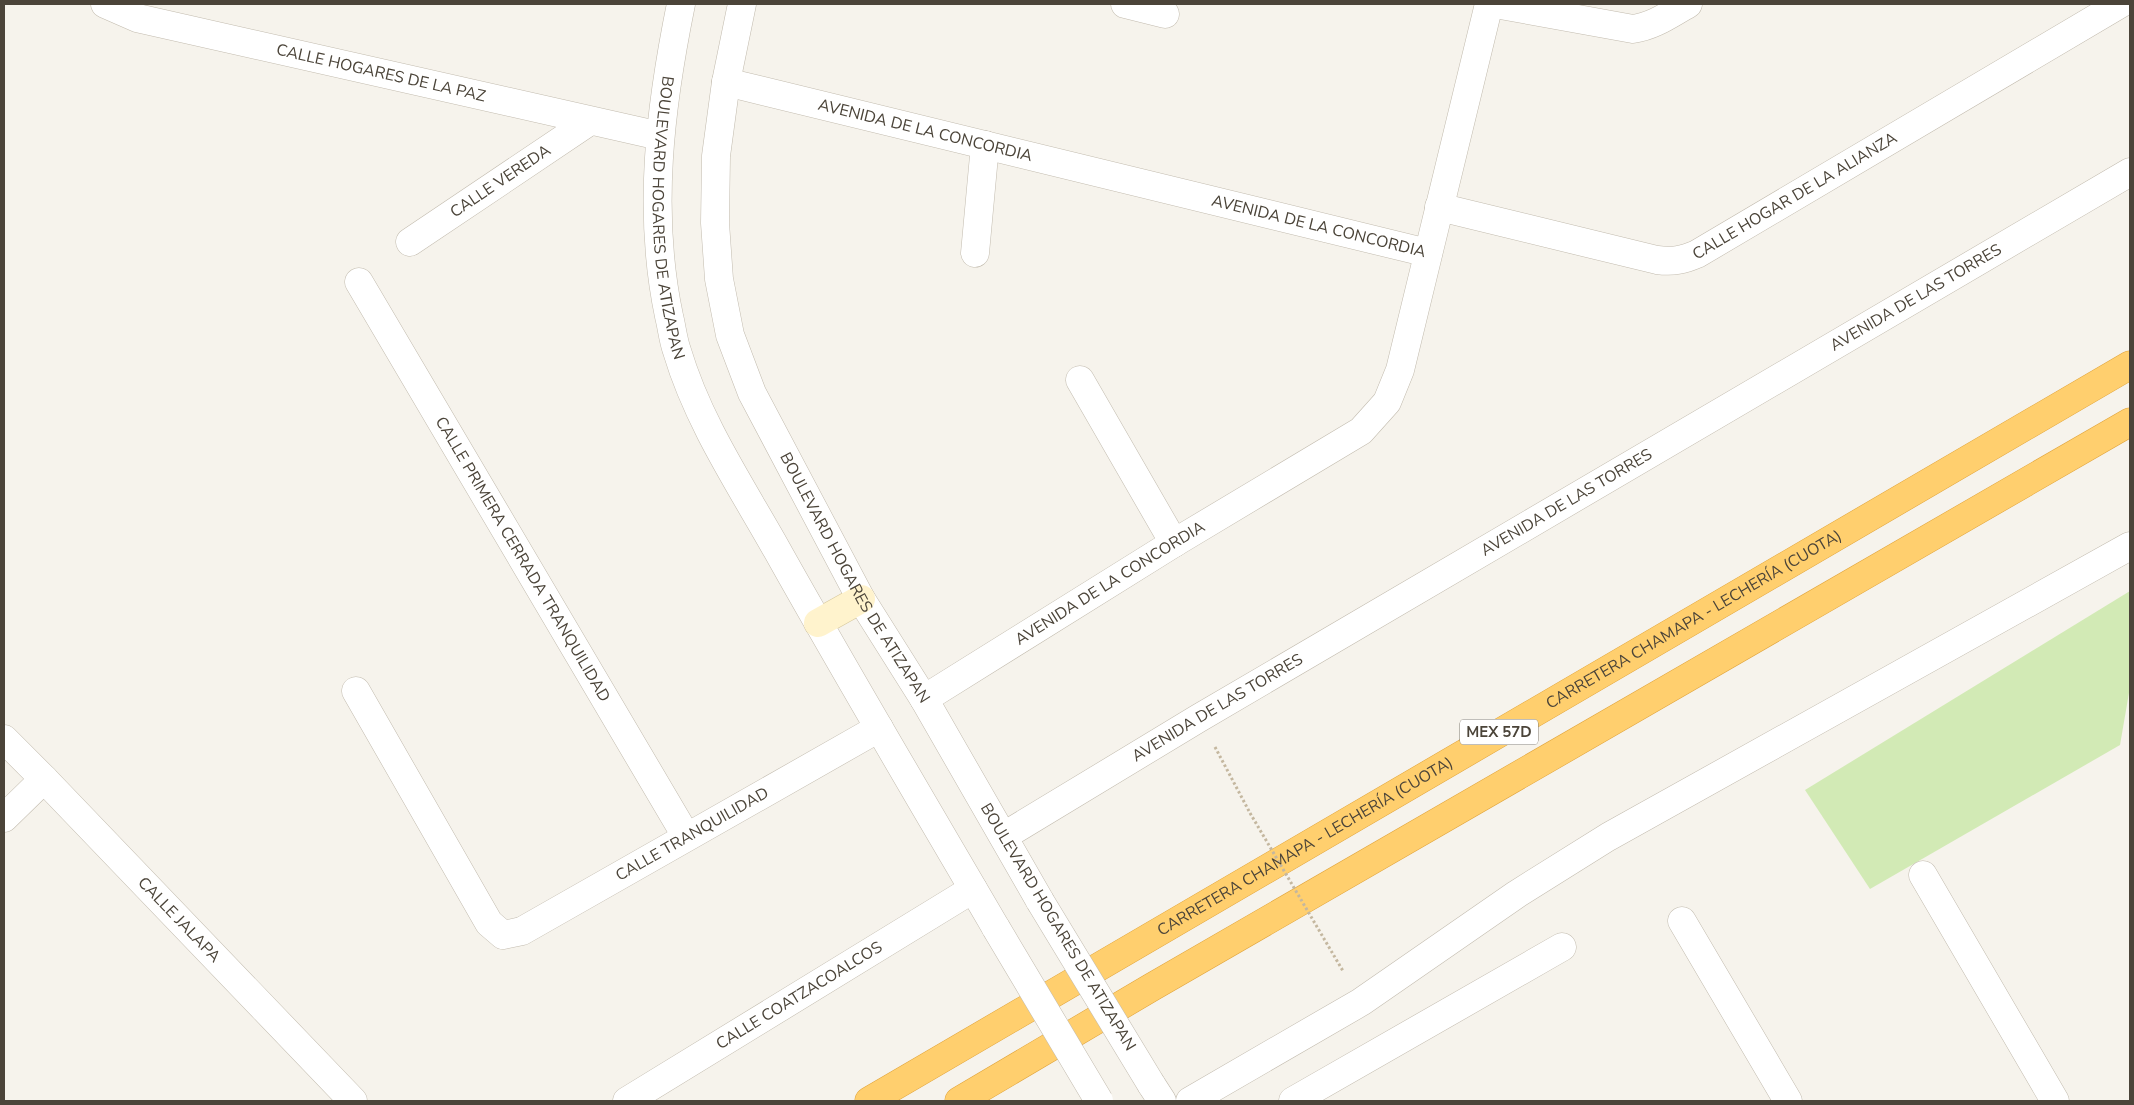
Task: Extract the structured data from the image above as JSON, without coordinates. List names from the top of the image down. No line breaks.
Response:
{"streets":{"highway":["CARRETERA CHAMAPA - LECHERÍA (CUOTA)","MEX 57D"],"street":["CALLE HOGARES DE LA PAZ","AVENIDA DE LA CONCORDIA","CALLE VEREDA","CALLE HOGAR DE LA ALIANZA","BOULEVARD HOGARES DE ATIZAPAN","AVENIDA DE LAS TORRES","CALLE PRIMERA CERRADA TRANQUILIDAD","CALLE TRANQUILIDAD","CALLE JALAPA","CALLE COATZACOALCOS"]},"crossings":[["CALLE HOGARES DE LA PAZ","CALLE VEREDA"],["CALLE HOGARES DE LA PAZ","BOULEVARD HOGARES DE ATIZAPAN"],["AVENIDA DE LA CONCORDIA","BOULEVARD HOGARES DE ATIZAPAN"],["BOULEVARD HOGARES DE ATIZAPAN","AVENIDA DE LAS TORRES"],["BOULEVARD HOGARES DE ATIZAPAN","CALLE TRANQUILIDAD"],["BOULEVARD HOGARES DE ATIZAPAN","CALLE COATZACOALCOS"],["CALLE PRIMERA CERRADA TRANQUILIDAD","CALLE TRANQUILIDAD"]]}
